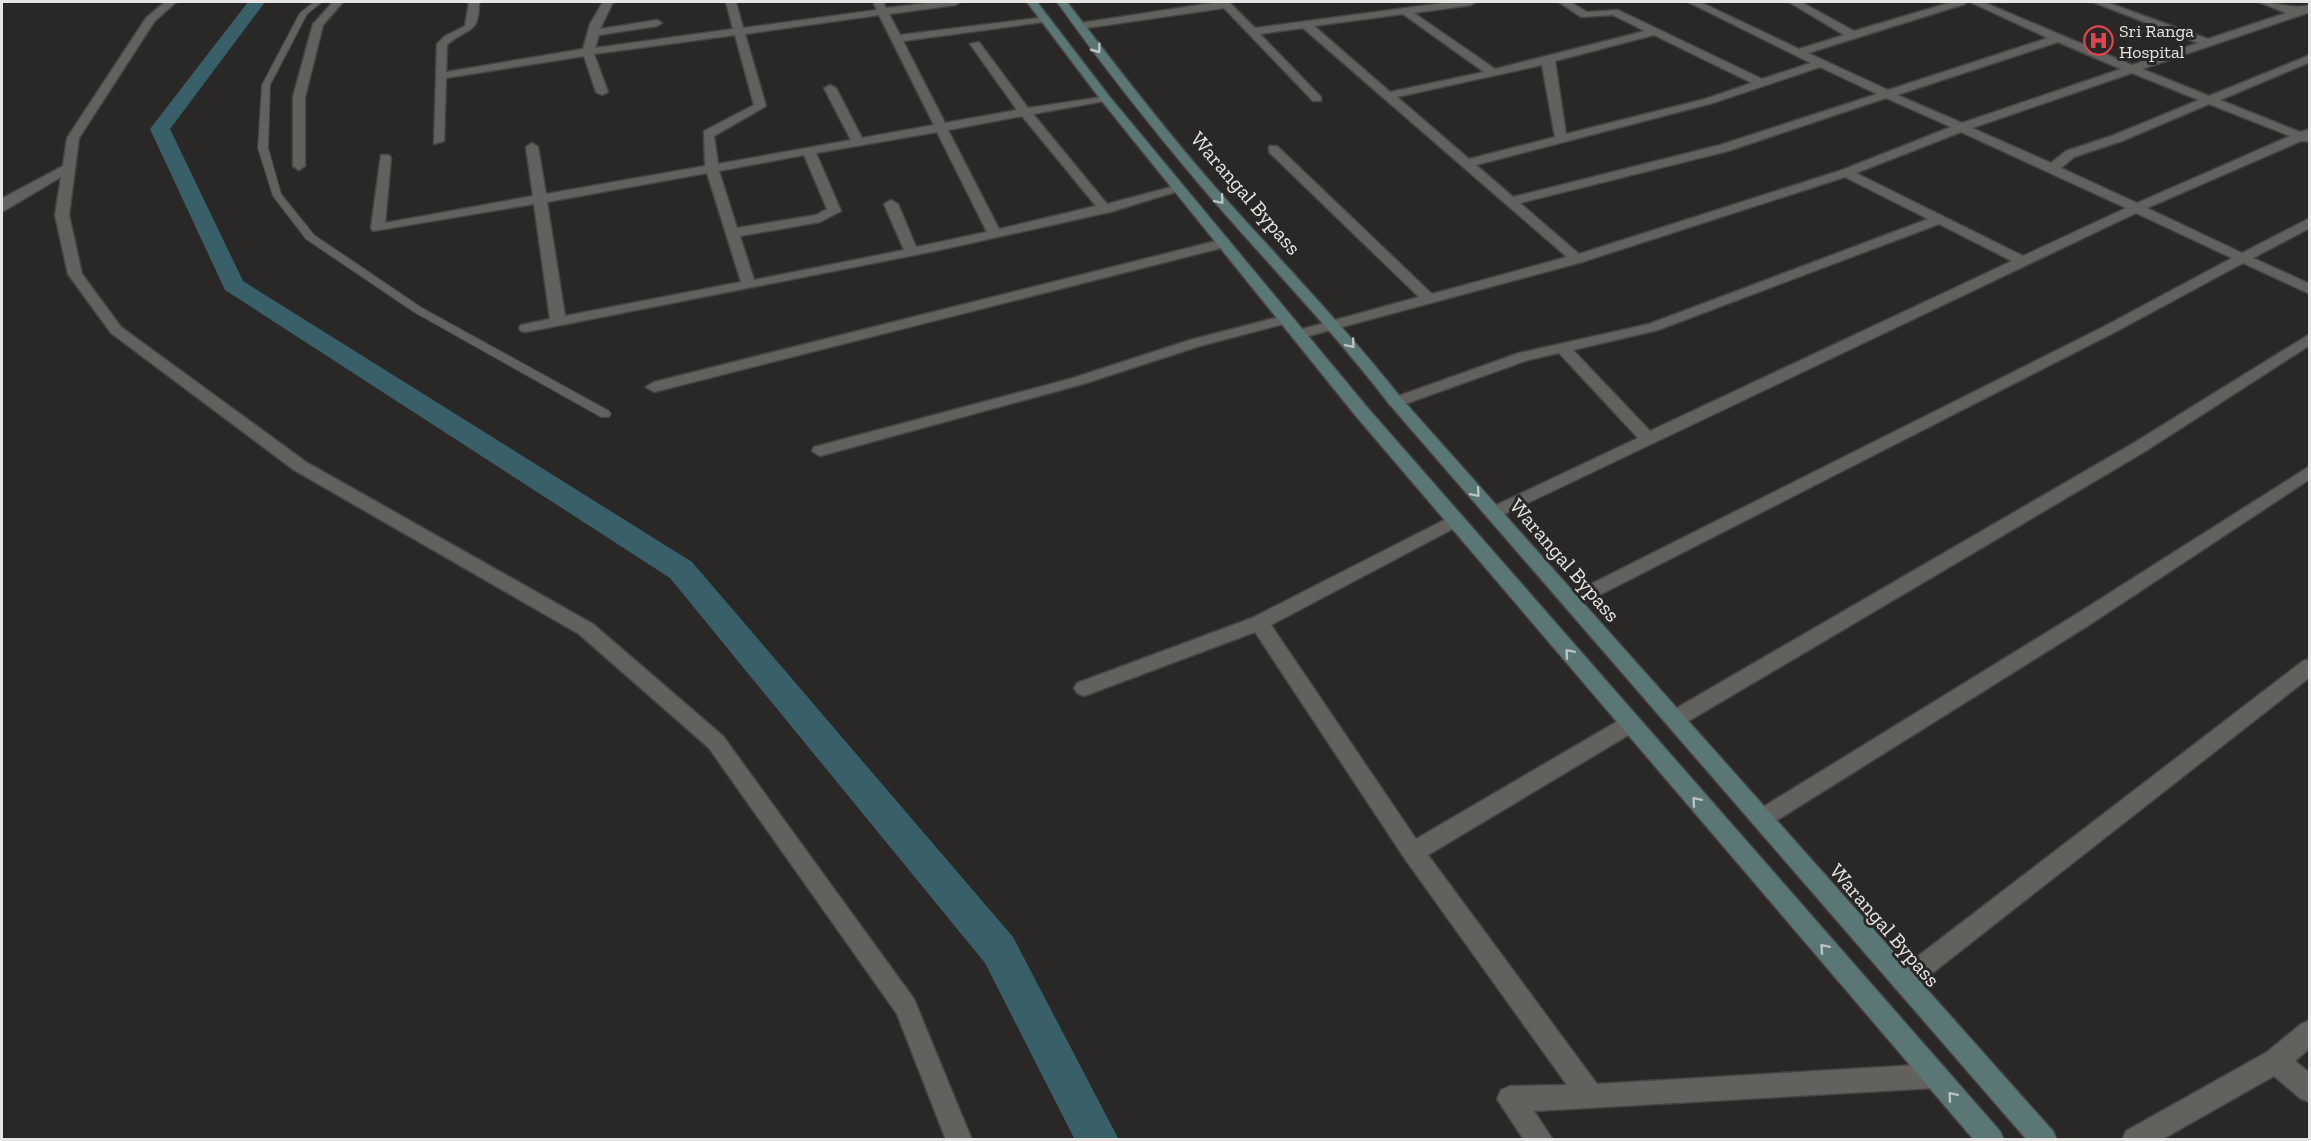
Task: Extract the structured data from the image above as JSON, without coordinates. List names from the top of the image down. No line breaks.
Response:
{"streets":{"main road":["Warangal Bypass"]},"places":{"hospital":["Sri Ranga Hospital"]}}
